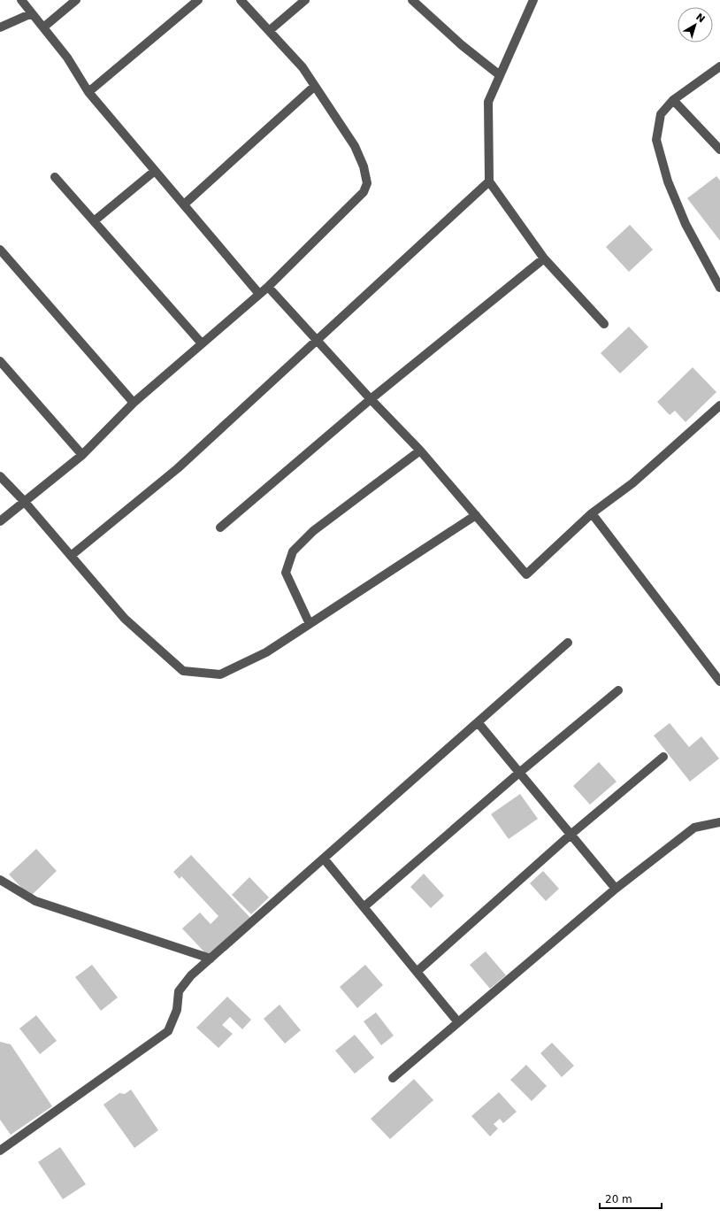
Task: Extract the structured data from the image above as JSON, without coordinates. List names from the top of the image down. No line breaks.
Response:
{"scale_bar":"20 m","north":"top right"}
